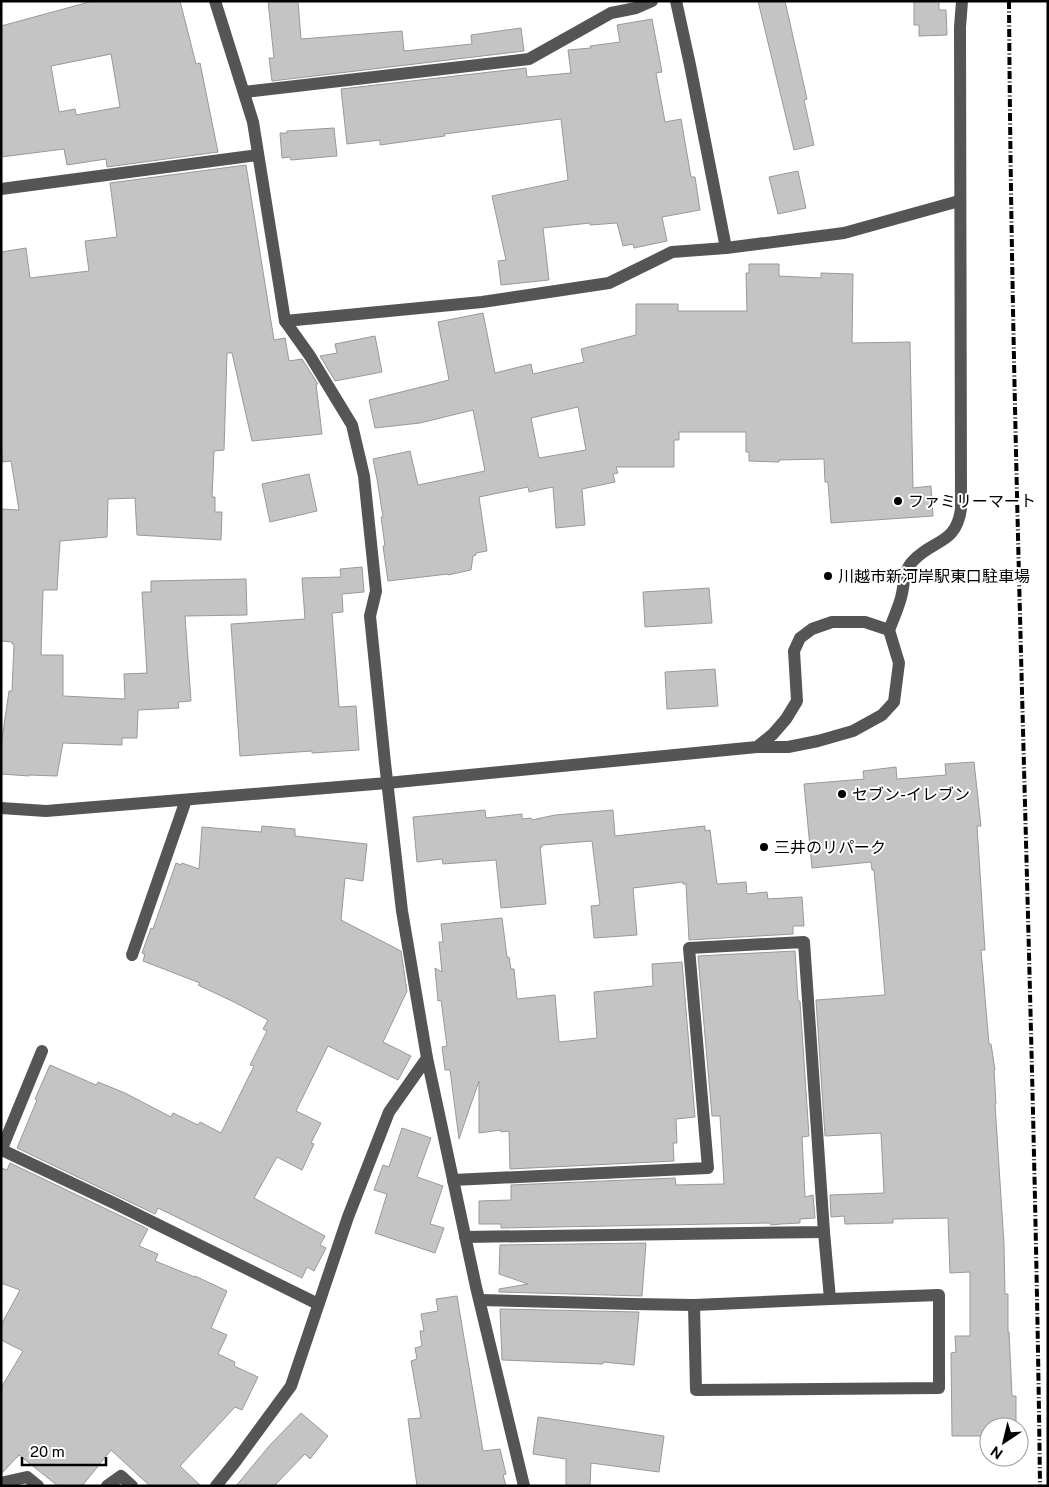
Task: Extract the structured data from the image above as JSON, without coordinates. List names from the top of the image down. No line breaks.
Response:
{"places":["ファミリーマート","川越市新河岸駅東口駐車場","セブン-イレブン","三井のリパーク"],"scale_bar":"20 m","north":"bottom left"}
